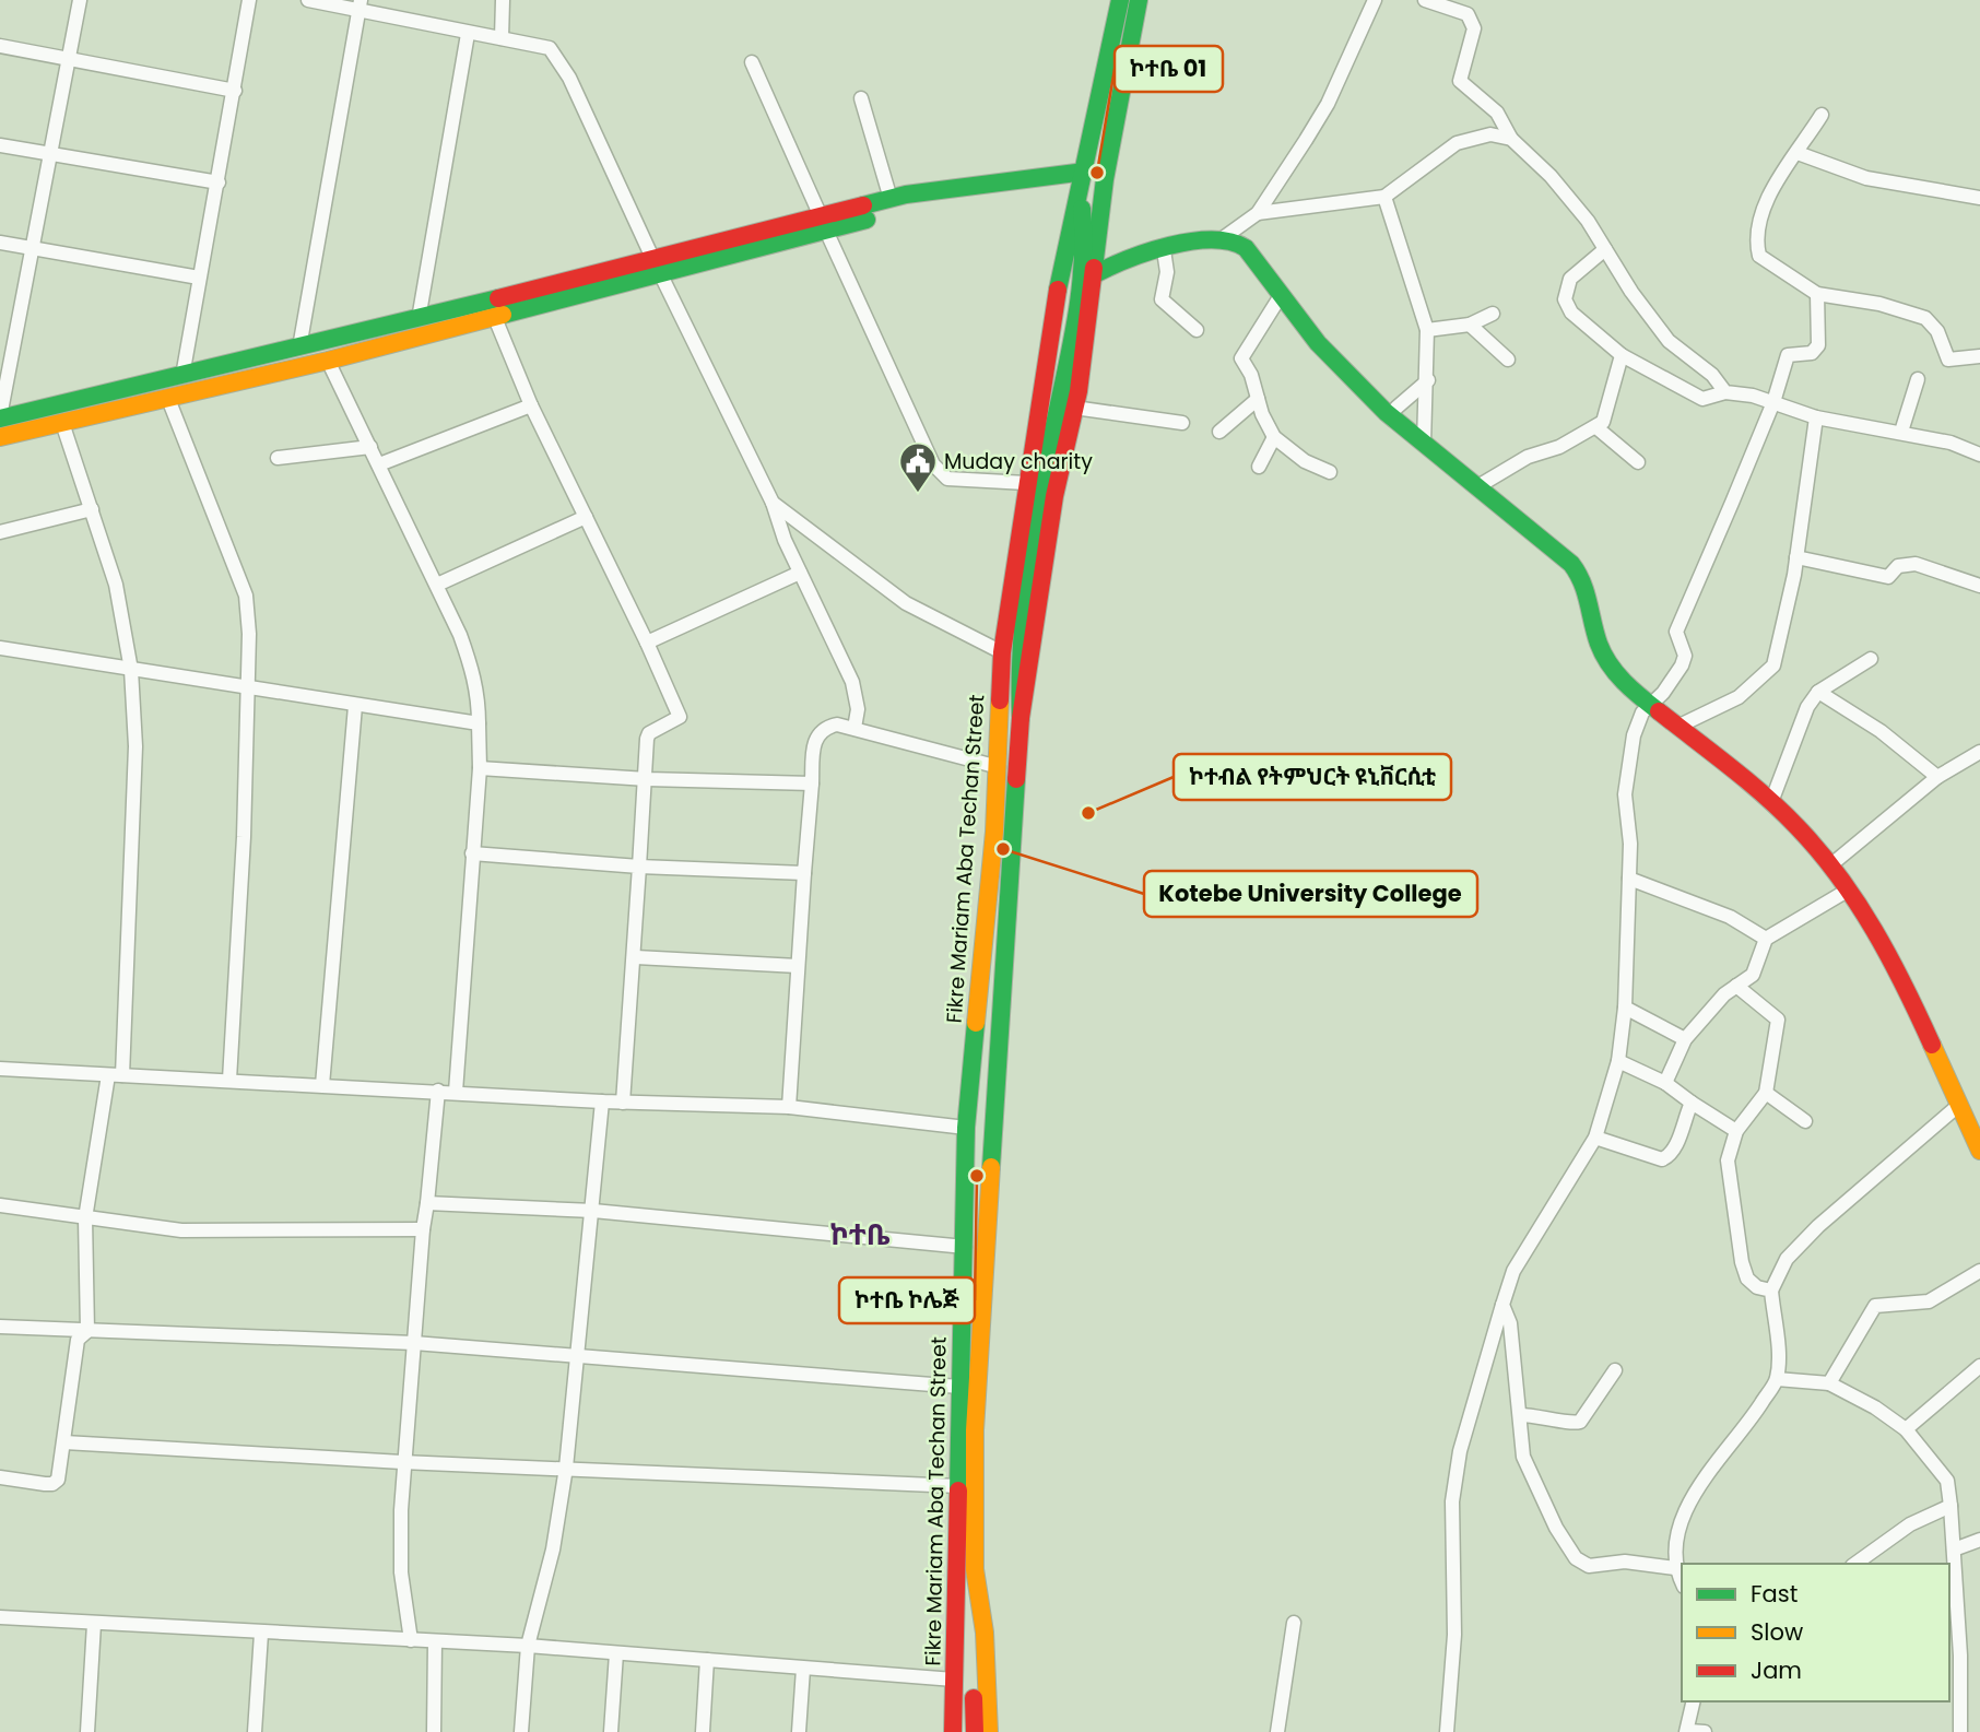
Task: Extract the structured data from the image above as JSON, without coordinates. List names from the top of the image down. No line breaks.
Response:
{"streets":{"main road":["Fikre Mariam Aba Techan Street"]},"districts":["ኮተቤ"],"places":{"other":["ኮተቤ 01","ኮተብል የትምህርት ዩኒቨርሲቲ","Kotebe University College","ኮተቤ ኮሌጅ"],"public building":["Muday charity"]},"legend":["Fast","Slow","Jam"]}
